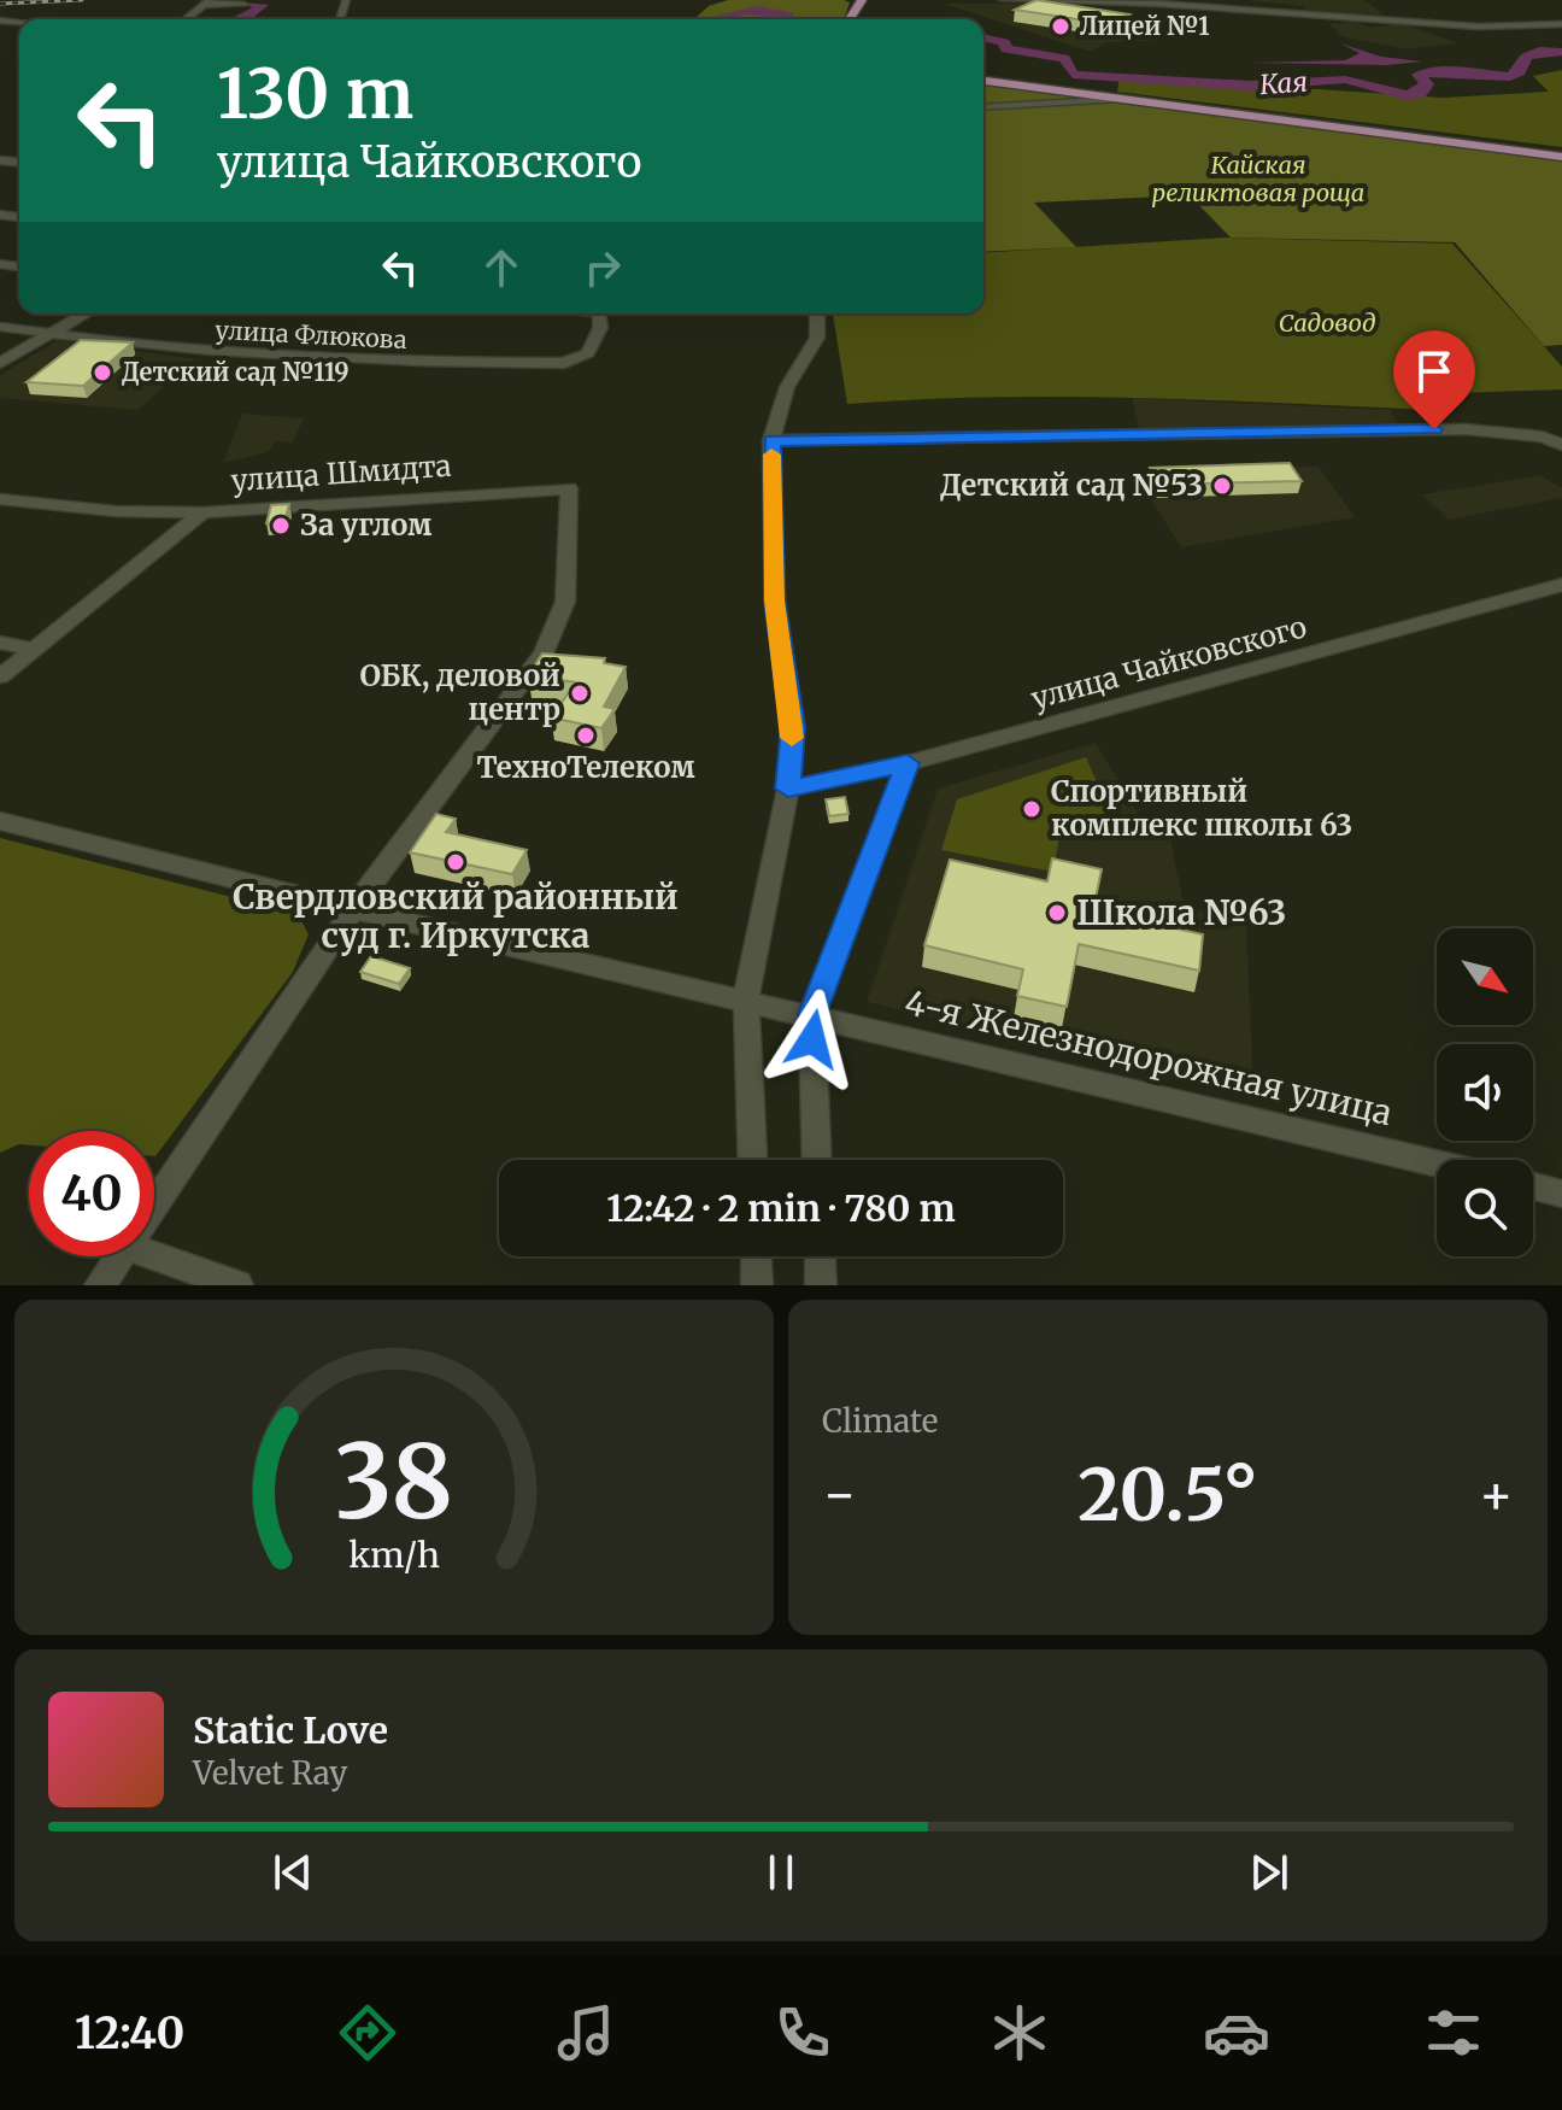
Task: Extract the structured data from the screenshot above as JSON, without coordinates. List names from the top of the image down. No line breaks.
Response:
{"streets":{"street":["улица Флюкова","улица Шмидта","улица Чайковского","4-я Железнодорожная улица"]},"crossings":[["улица Шмидта","4-я Железнодорожная улица"]],"water":["Кая"],"parks":["Кайская реликтовая роща","Садовод"],"places":["Лицей №1","Детский сад №119","Детский сад №53","За углом","ОБК, деловой центр","ТехноТелеком","Спортивный комплекс школы 63","Свердловский районный суд г. Иркутска","Школа №63"],"north":"bottom right","page":{"turn":["130 m","улица Чайковского"],"limit":"40","trip":"12:42 · 2 min · 780 m","tile":"Climate","heat":["−","20.5°","+"],"song":["Static Love","Velvet Ray"],"tabs":"12:40","gauge":["38","km/h"]}}
